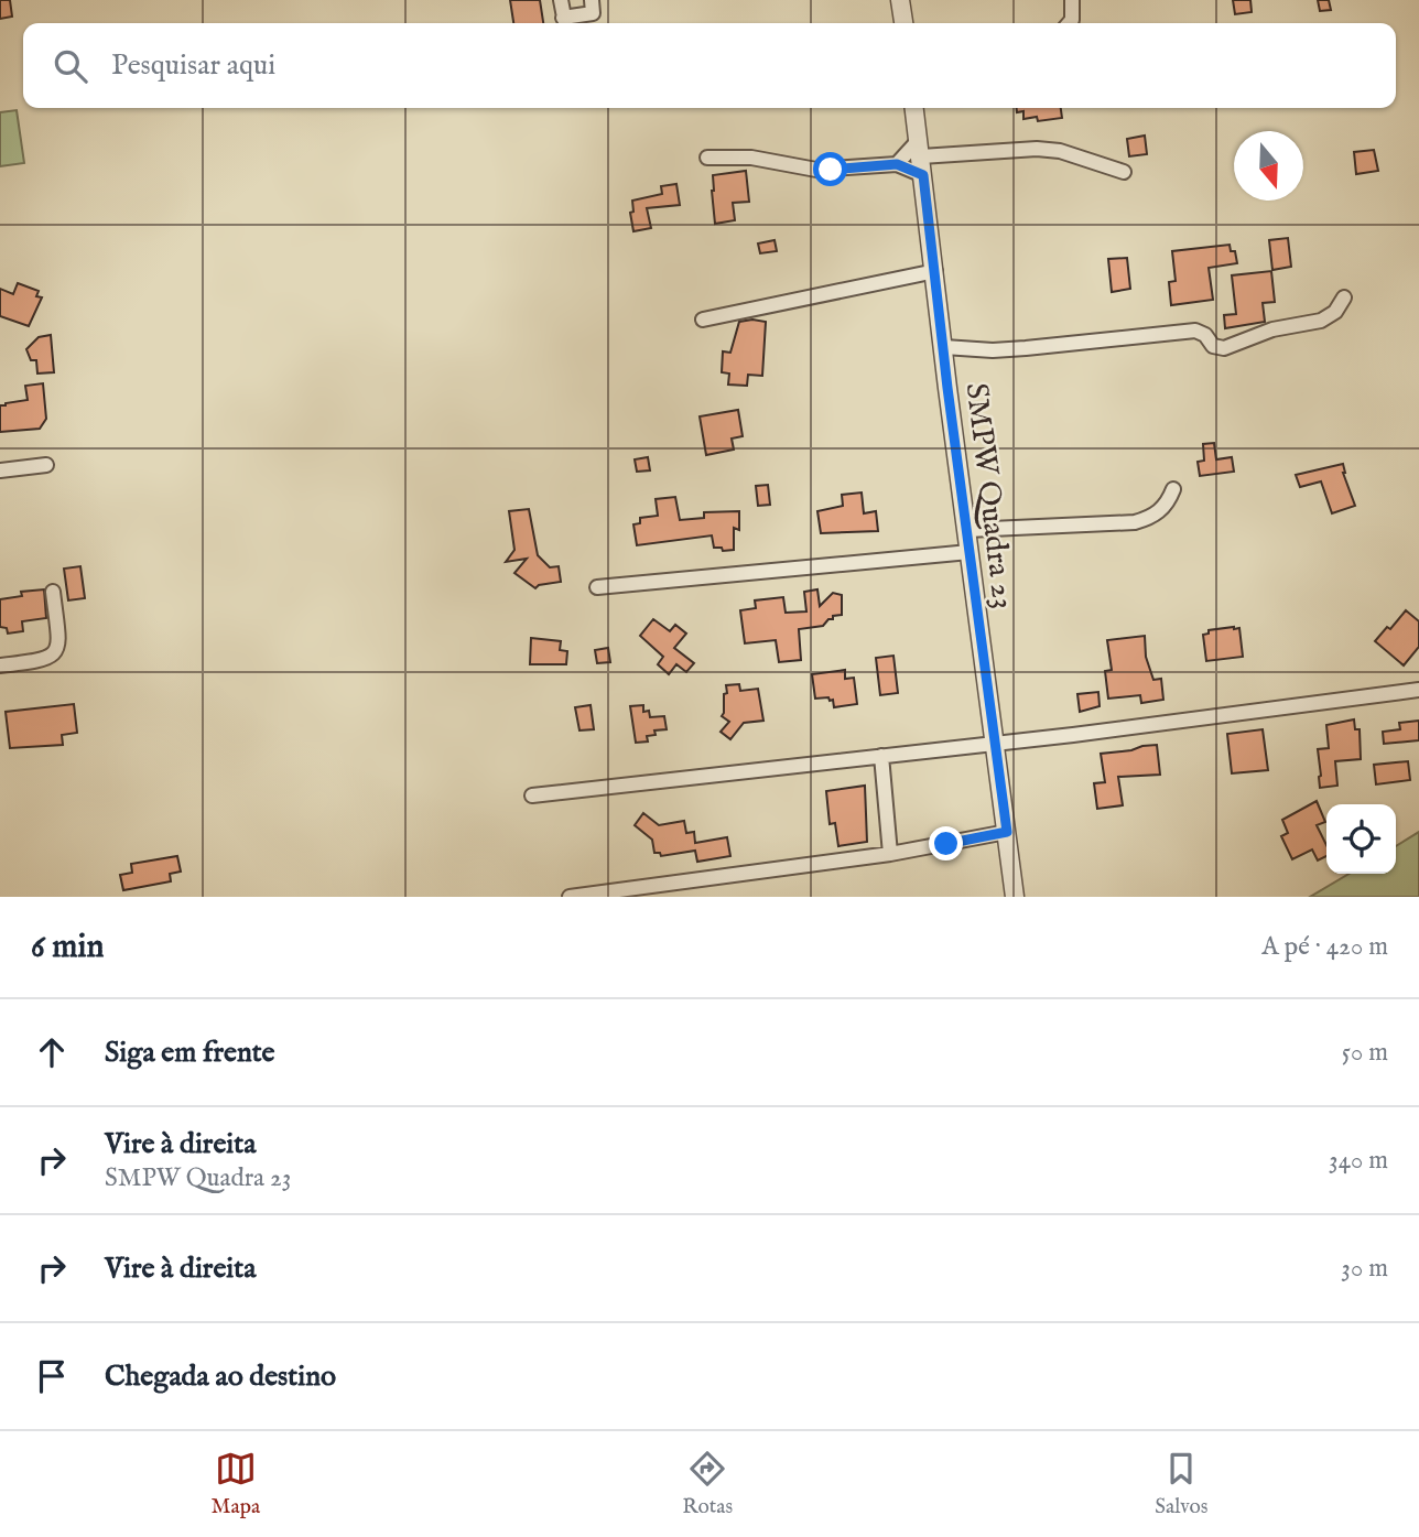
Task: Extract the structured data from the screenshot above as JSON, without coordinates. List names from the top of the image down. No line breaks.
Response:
{"streets":{"street":["SMPW Quadra 23"]},"north":"bottom","page":{"search":"Pesquisar aqui","heading":["6 min","A pé · 420 m"],"list":[["Siga em frente","50 m"],["Vire à direita","SMPW Quadra 23","340 m"],["Vire à direita","30 m"],"Chegada ao destino"],"nav":["Mapa","Rotas","Salvos"]}}
